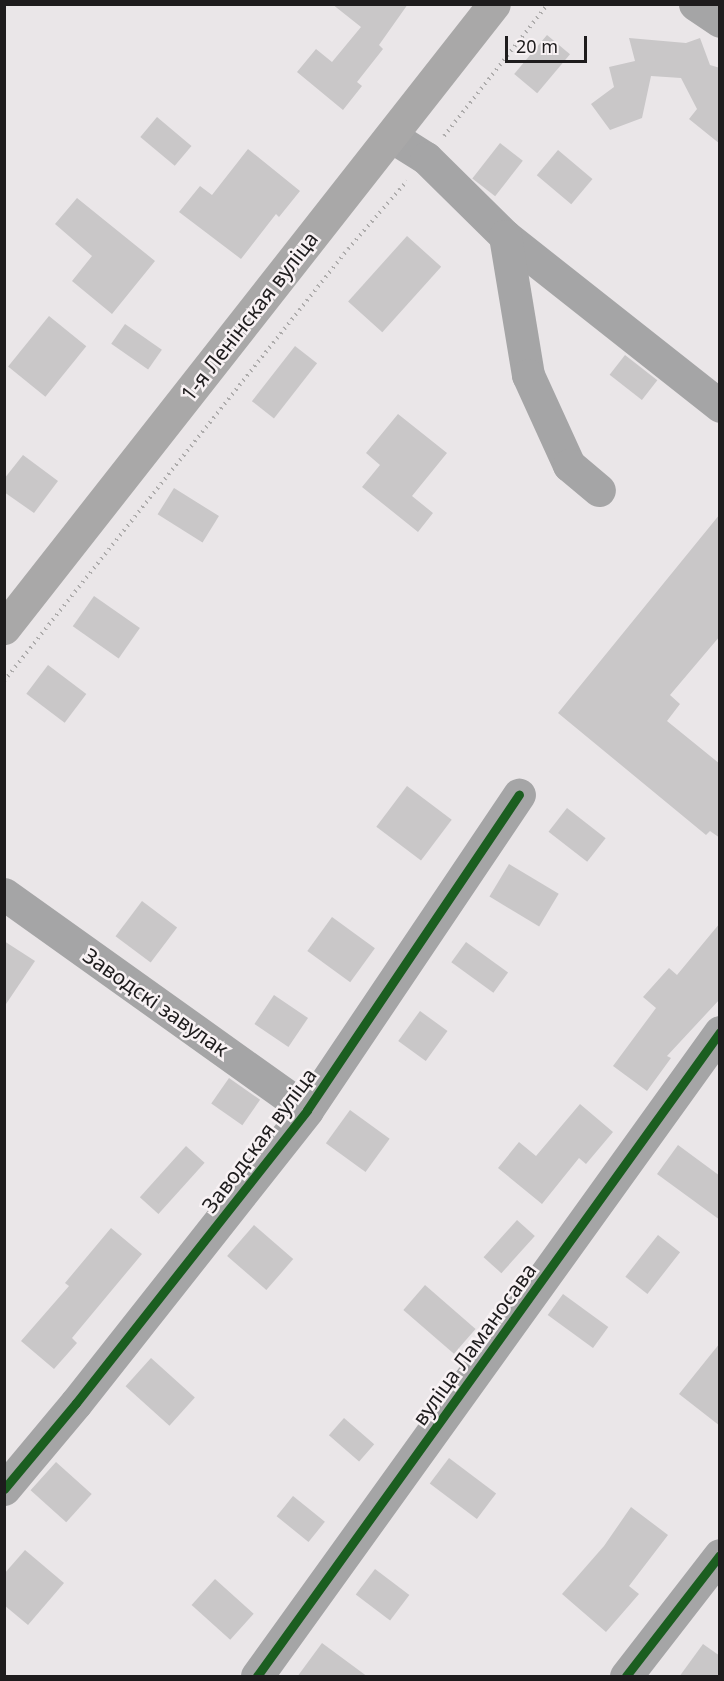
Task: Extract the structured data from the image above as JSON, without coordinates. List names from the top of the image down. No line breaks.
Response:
{"streets":{"main road":["1-я Ленінская вуліца"],"street":["Заводскі завулак","Заводская вуліца","вуліца Ламаносава"]},"crossings":[["Заводскі завулак","Заводская вуліца"]],"scale_bar":"20 m"}
